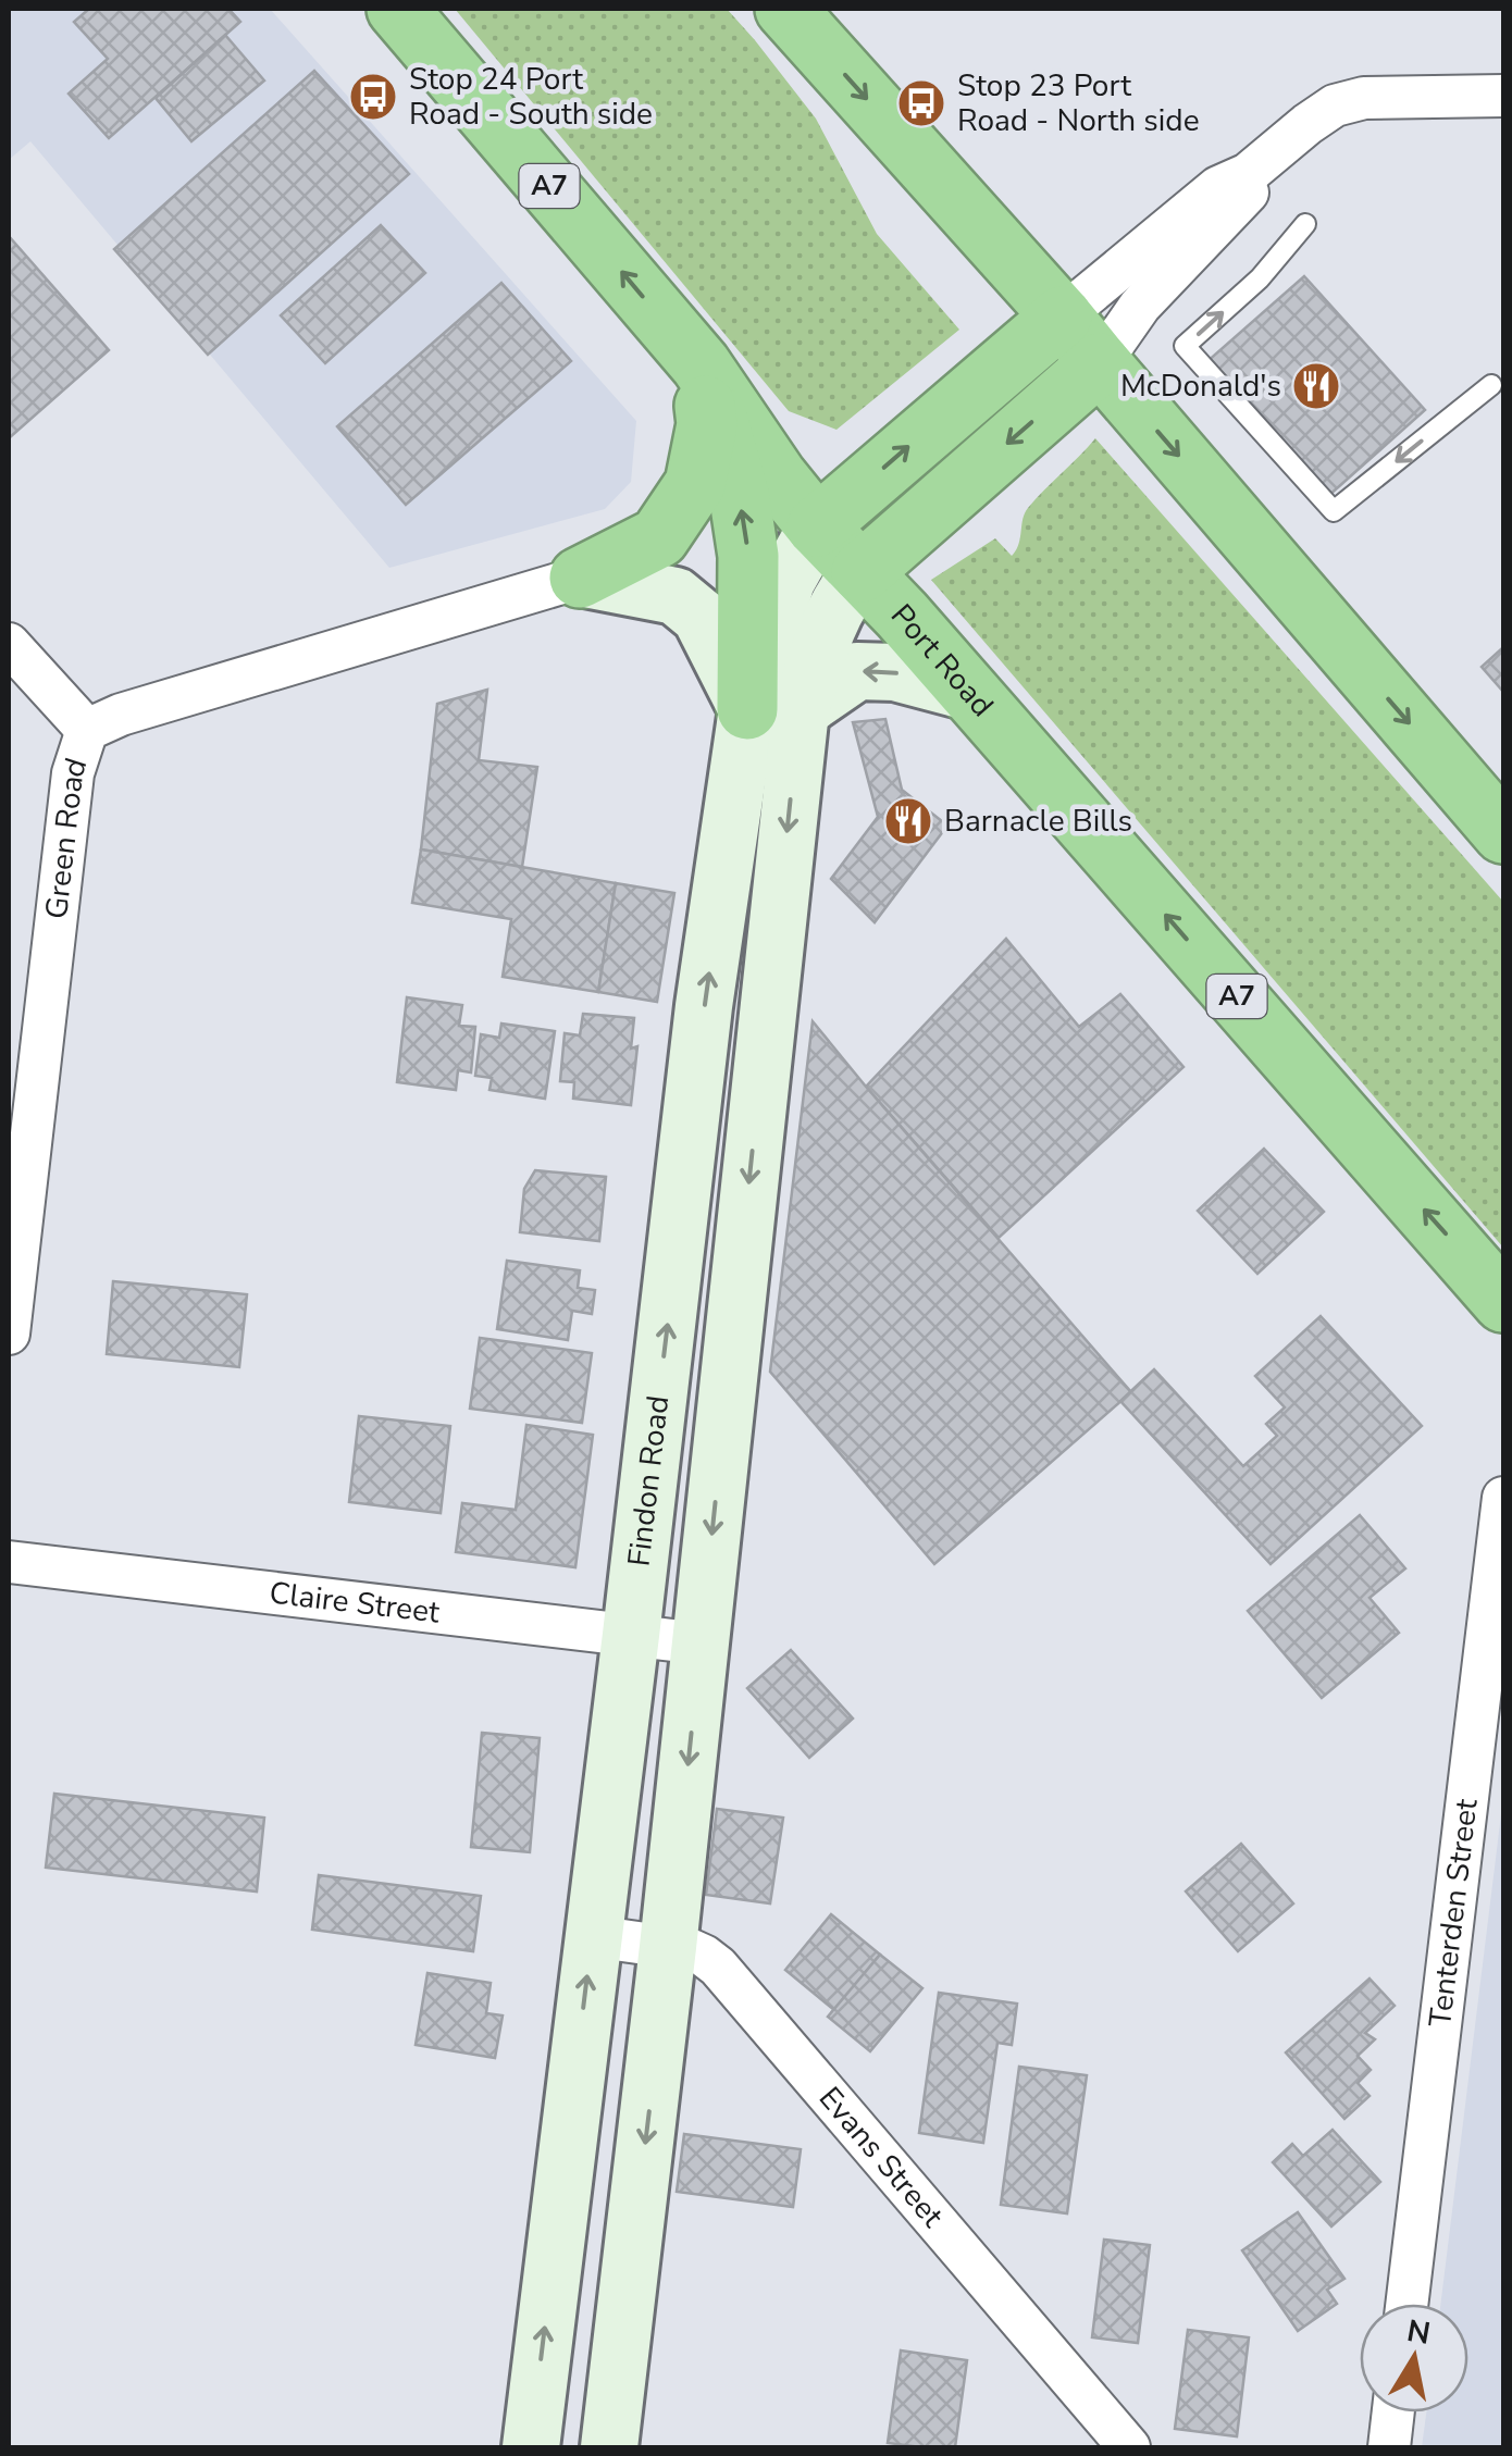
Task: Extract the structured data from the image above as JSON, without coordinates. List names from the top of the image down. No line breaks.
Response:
{"streets":{"highway":["A7","Port Road"],"main road":["Findon Road"],"street":["Green Road","Claire Street","Tenterden Street","Evans Street"]},"crossings":[["Port Road","Findon Road"],["Findon Road","Claire Street"],["Findon Road","Evans Street"]],"places":{"bus stop":["Stop 24 Port Road - South side","Stop 23 Port Road - North side"],"restaurant":["McDonald's","Barnacle Bills"]},"north":"top"}
